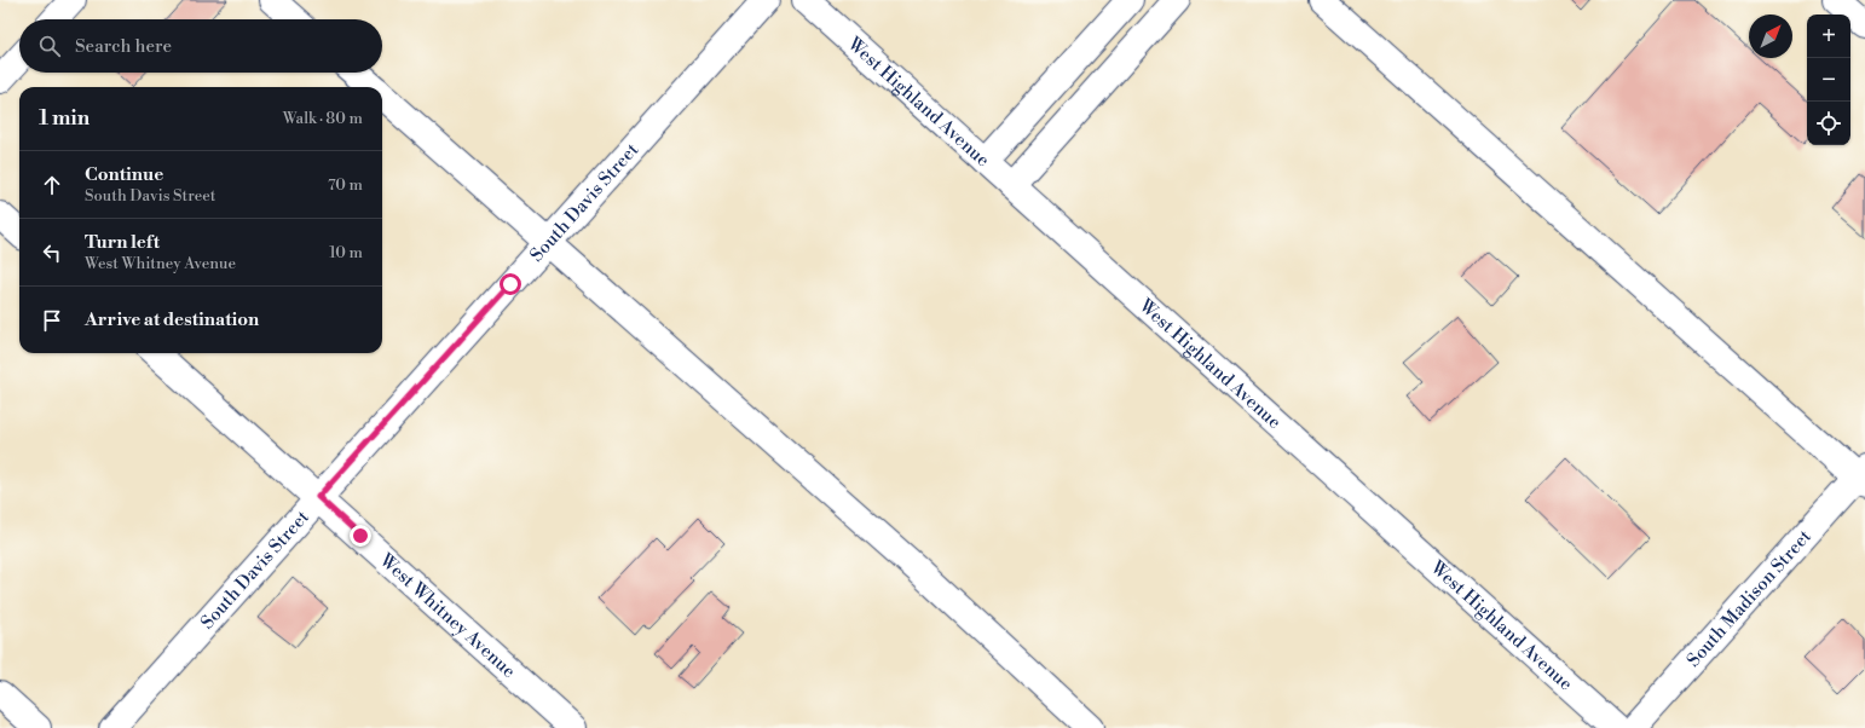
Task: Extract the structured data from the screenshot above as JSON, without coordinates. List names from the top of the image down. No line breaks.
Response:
{"streets":{"street":["West Highland Avenue","South Davis Street","South Madison Street","West Whitney Avenue"]},"crossings":[["South Davis Street","West Whitney Avenue"]],"north":"top right","page":{"map_buttons":["+","−"],"search":"Search here","heading":["1 min","Walk · 80 m"],"list":[["Continue","South Davis Street","70 m"],["Turn left","West Whitney Avenue","10 m"],"Arrive at destination"]}}
